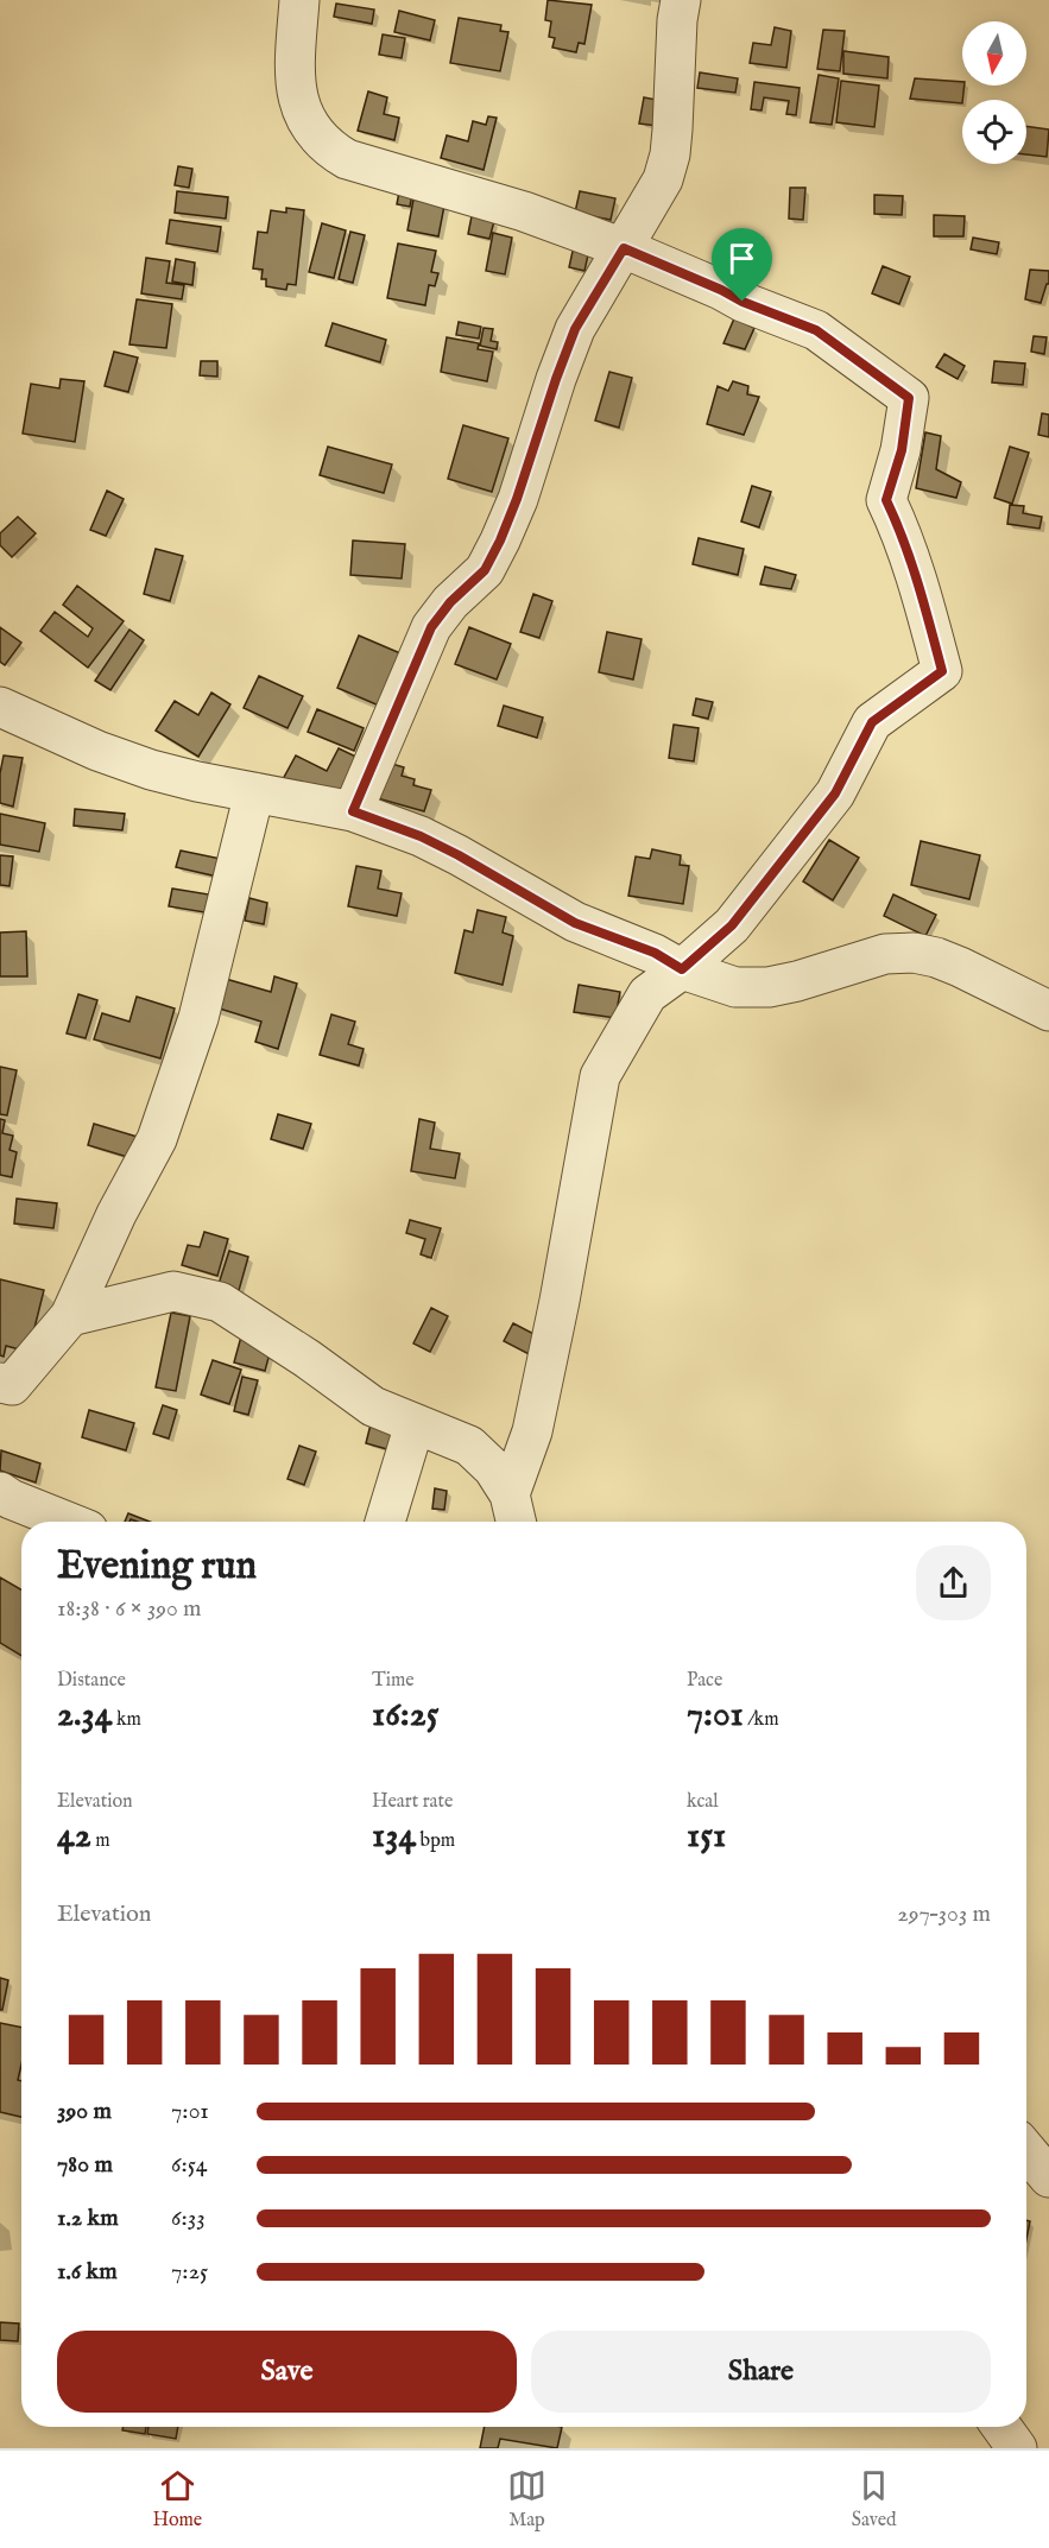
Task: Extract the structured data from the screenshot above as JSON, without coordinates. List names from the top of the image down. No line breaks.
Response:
{"north":"bottom","page":{"heading":["Evening run","18:38 · 6 × 390 m"],"stats":[["Distance","2.34 km"],["Time","16:25"],["Pace","7:01 /km"],["Elevation","42 m"],["Heart rate","134 bpm"],["kcal","151"]],"chart":["Elevation","297–303 m"],"list":[{"name":"390 m","note":"7:01"},{"name":"780 m","note":"6:54"},{"name":"1.2 km","note":"6:33"},{"name":"1.6 km","note":"7:25"}],"buttons":["Save","Share"],"tabs":["Home","Map","Saved"]}}
